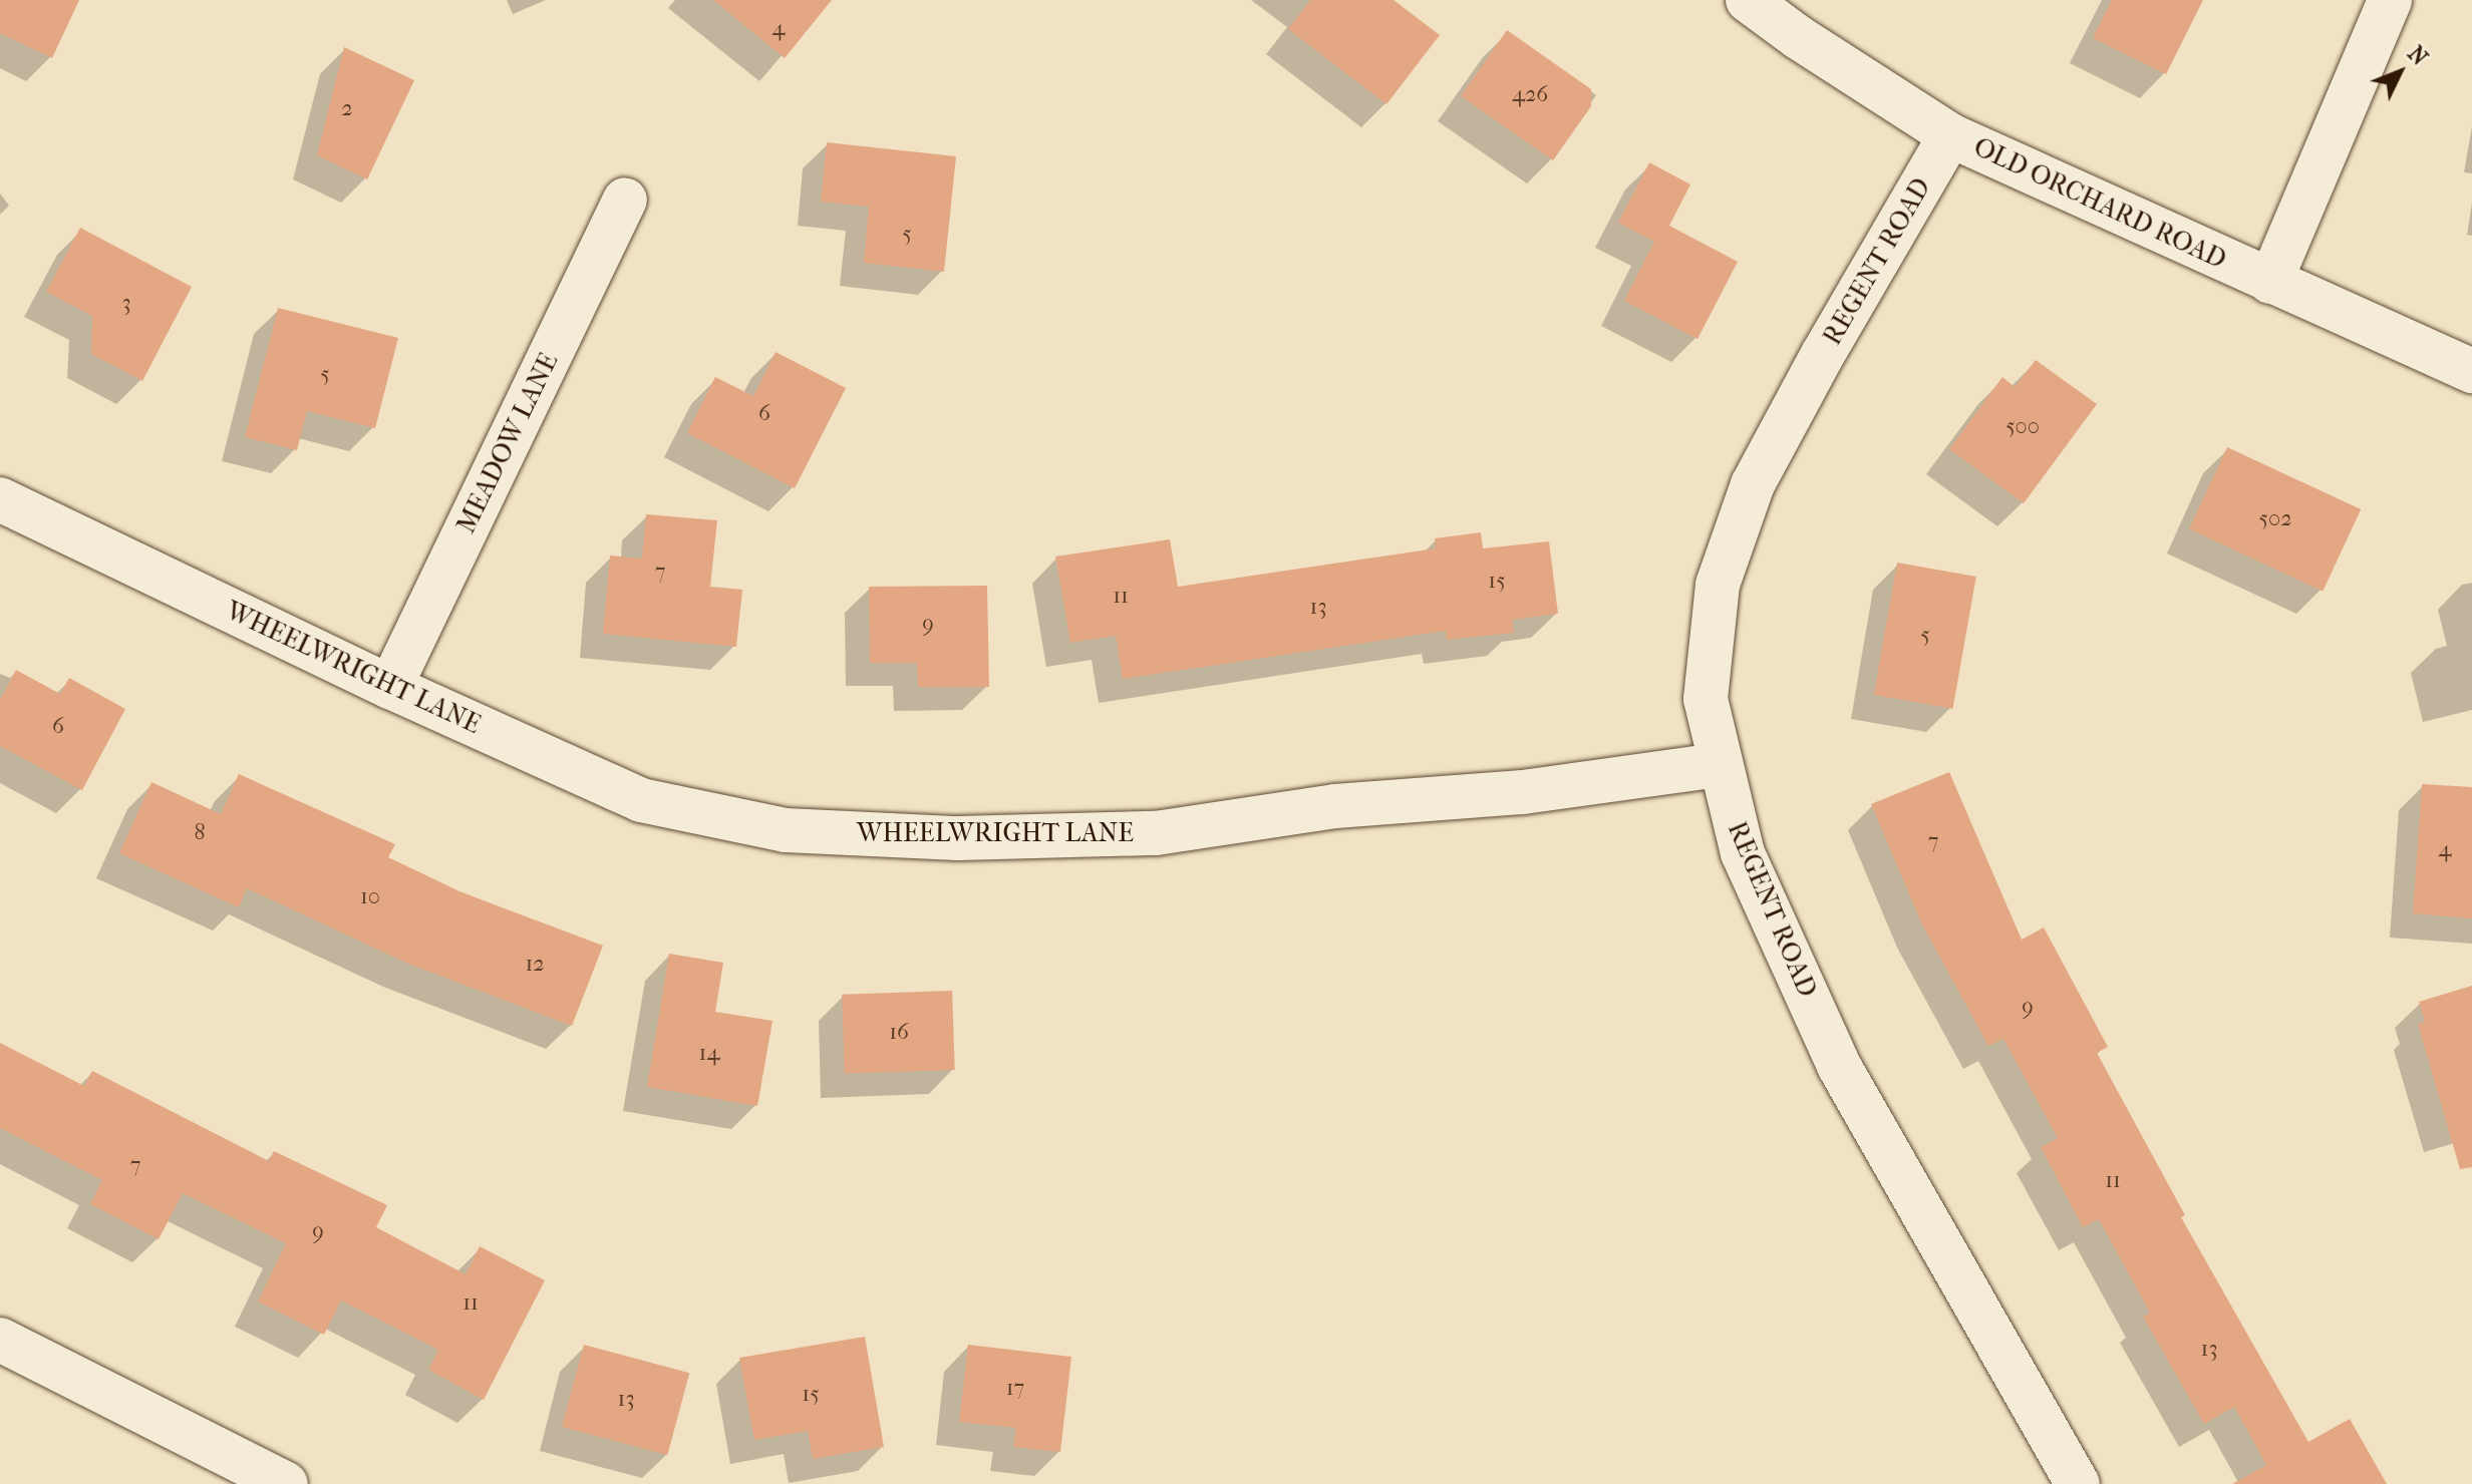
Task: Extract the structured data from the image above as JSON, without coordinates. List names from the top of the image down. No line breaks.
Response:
{"streets":{"street":["OLD ORCHARD ROAD","REGENT ROAD","MEADOW LANE","WHEELWRIGHT LANE"]},"crossings":[["OLD ORCHARD ROAD","REGENT ROAD"],["REGENT ROAD","WHEELWRIGHT LANE"],["MEADOW LANE","WHEELWRIGHT LANE"]],"house_numbers":["4","426","2","5","3","5","6","500","502","7","15","11","13","9","5","6","8","7","4","10","12","9","16","14","7","11","9","11","13","17","15","13"],"north":"top right"}
